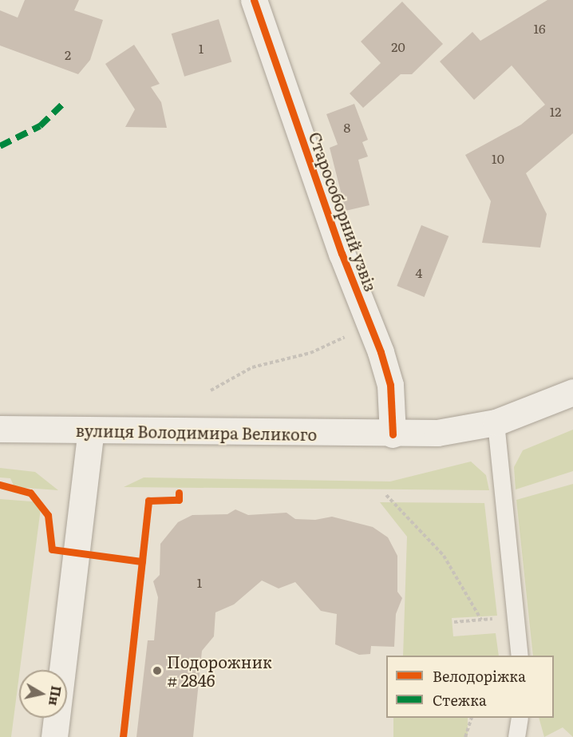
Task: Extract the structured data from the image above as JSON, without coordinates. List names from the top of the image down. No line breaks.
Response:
{"streets":{"main road":["Старособорний узвіз","вулиця Володимира Великого"]},"crossings":[["Старособорний узвіз","вулиця Володимира Великого"]],"places":["Подорожник # 2846"],"house_numbers":["16","20","1","2","12","8","10","4","1"],"legend":["Велодоріжка","Стежка"],"north":"right"}
